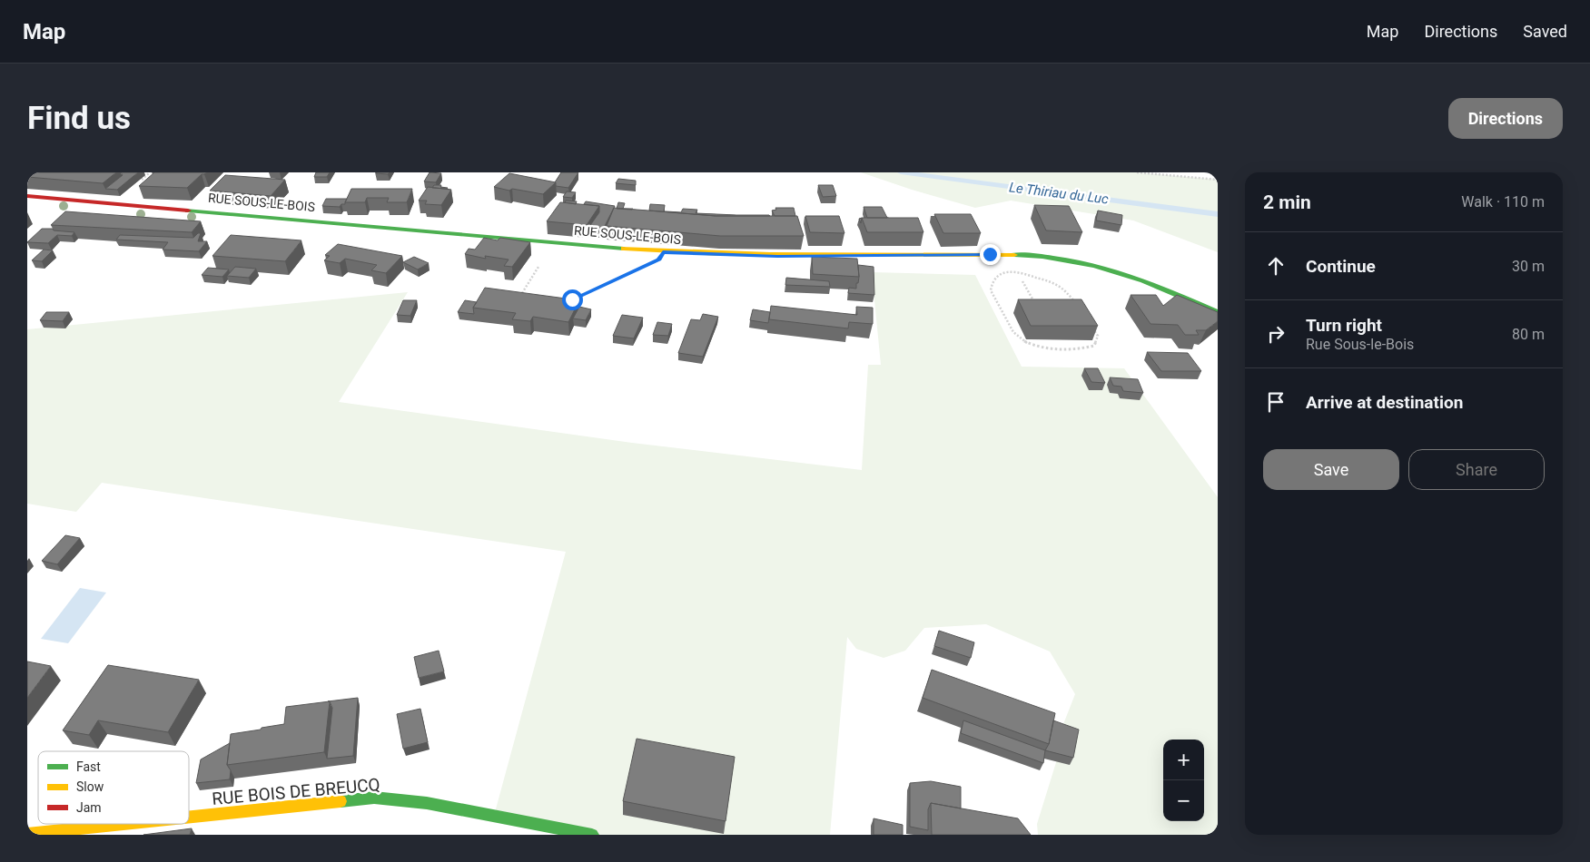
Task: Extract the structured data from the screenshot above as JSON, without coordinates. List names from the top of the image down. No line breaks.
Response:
{"streets":{"street":["RUE SOUS-LE-BOIS","RUE BOIS DE BREUCQ"]},"water":["Le Thiriau du Luc"],"legend":["Fast","Slow","Jam"],"page":{"header":"Map","nav":["Map","Directions","Saved"],"buttons":["Directions",["Save","Share"]],"title":"Find us","heading":["2 min","Walk · 110 m"],"list":[["Continue","30 m"],["Turn right","Rue Sous-le-Bois","80 m"],"Arrive at destination"],"map_buttons":["+","−"]}}
